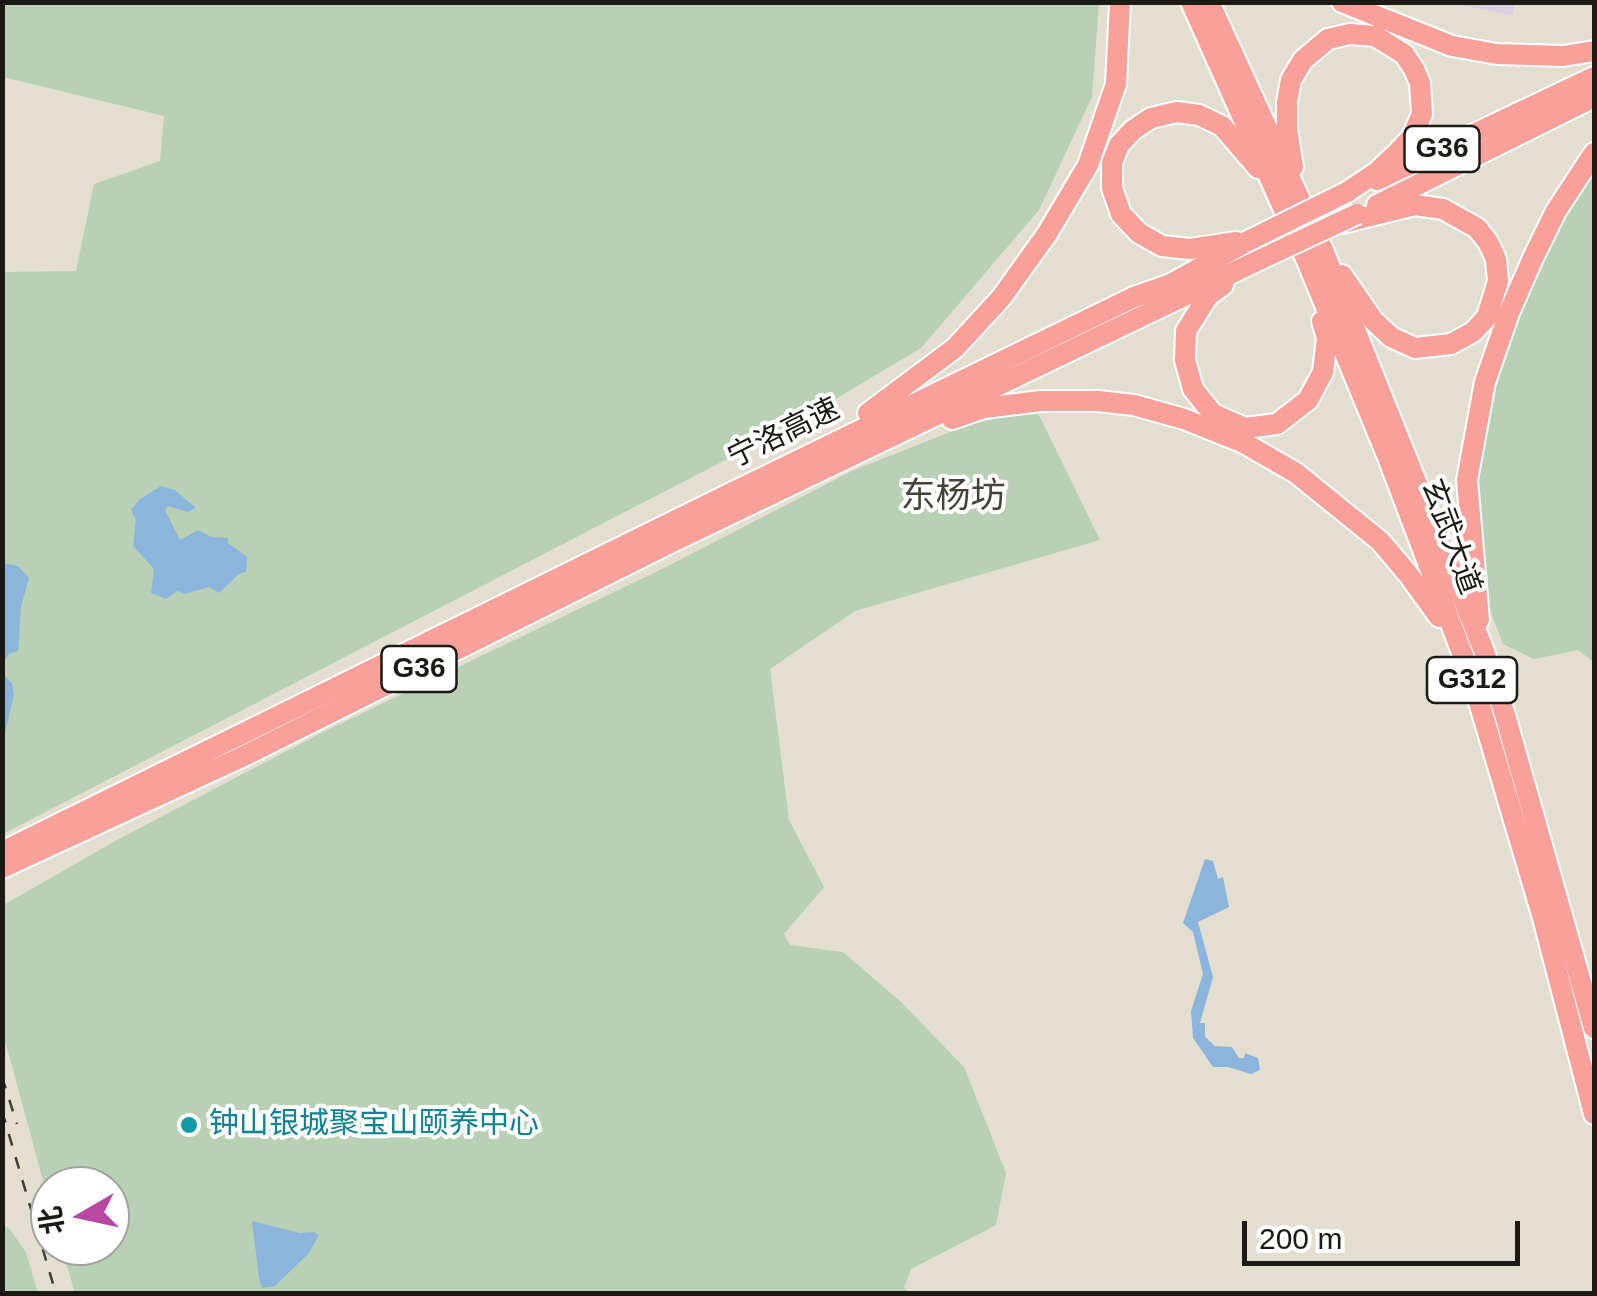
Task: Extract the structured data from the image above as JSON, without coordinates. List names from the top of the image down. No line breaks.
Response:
{"streets":{"highway":["G36","宁洛高速","玄武大道","G312"]},"districts":["东杨坊"],"places":["钟山银城聚宝山颐养中心"],"scale_bar":"200 m","north":"left"}
